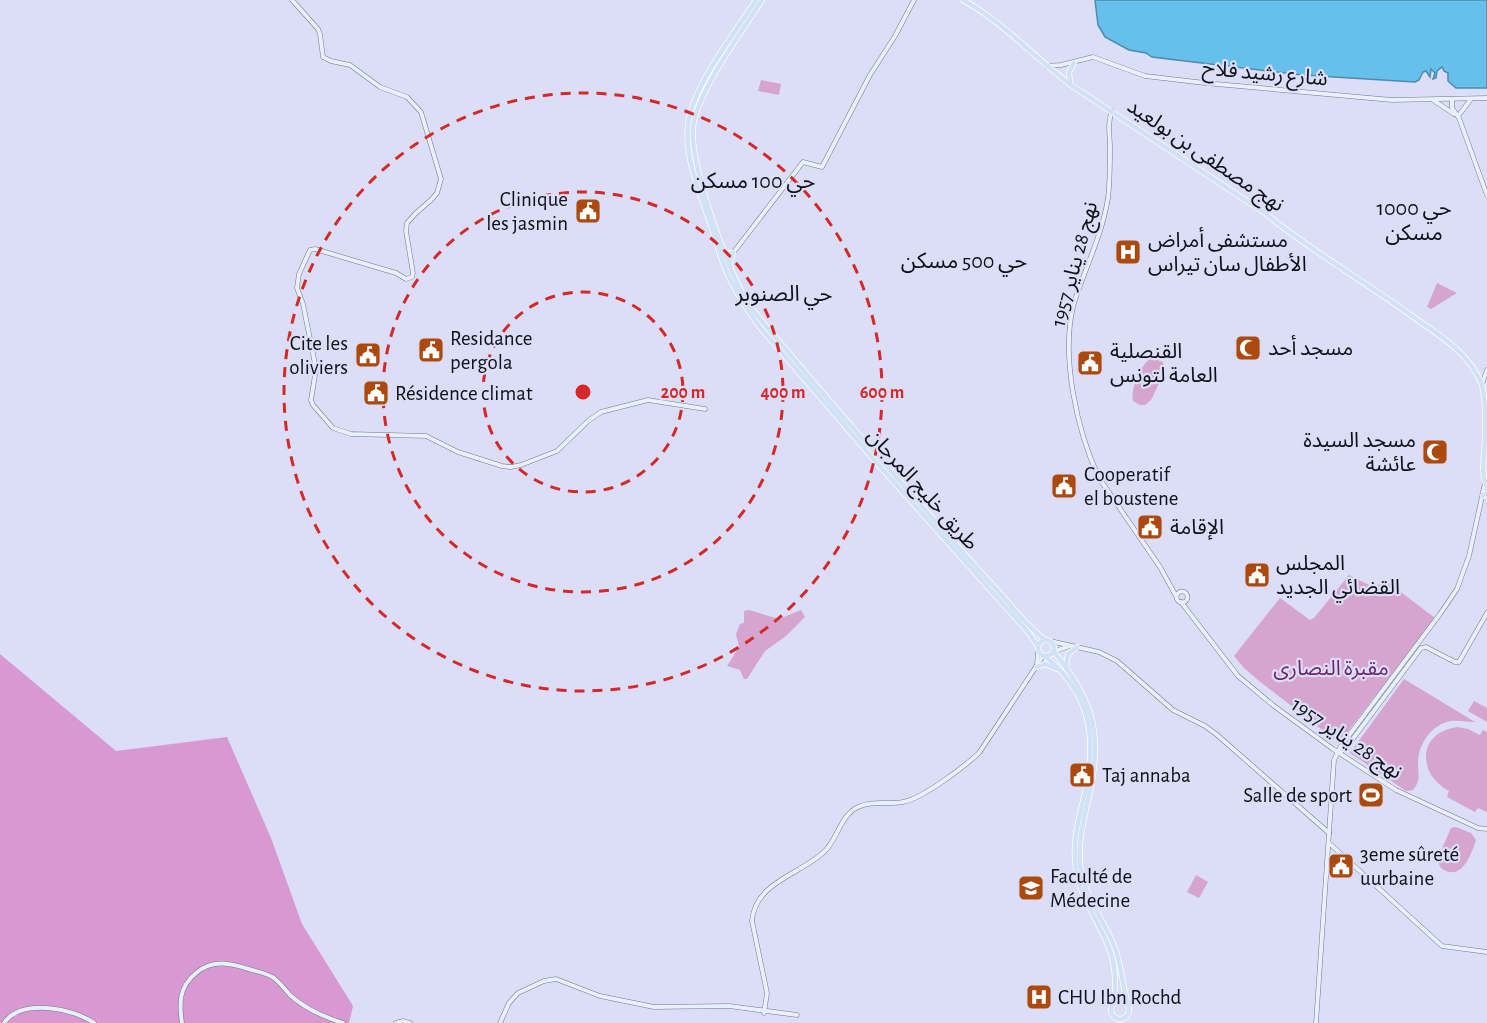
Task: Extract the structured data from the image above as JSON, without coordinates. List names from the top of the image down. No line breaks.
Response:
{"streets":{"main road":["نهج مصطفى بن بولعيد","طريق خليج المرجان"],"street":["شارع رشيد فلاح","نهج 28 يناير 1957"]},"crossings":[["شارع رشيد فلاح","نهج مصطفى بن بولعيد"],["نهج مصطفى بن بولعيد","نهج 28 يناير 1957"]],"districts":["حي 100 مسكن","حي 1000 مسكن","حي 500 مسكن","حي الصنوبر"],"parks":["مقبرة النصارى"],"places":{"public building":["Clinique les jasmin","Residance pergola","Cite les oliviers","القنصلية العامة لتونس","Résidence climat","Cooperatif el boustene","الإقامة","المجلس القضائي الجديد","Taj annaba","3eme sûreté uurbaine"],"hospital":["مستشفى أمراض الأطفال سان تيراس","CHU Ibn Rochd"],"mosque":["مسجد أحد","مسجد السيدة عائشة"],"sports":["Salle de sport"],"school or university":["Faculté de Médecine"]},"rings":["200 m","400 m","600 m"]}
